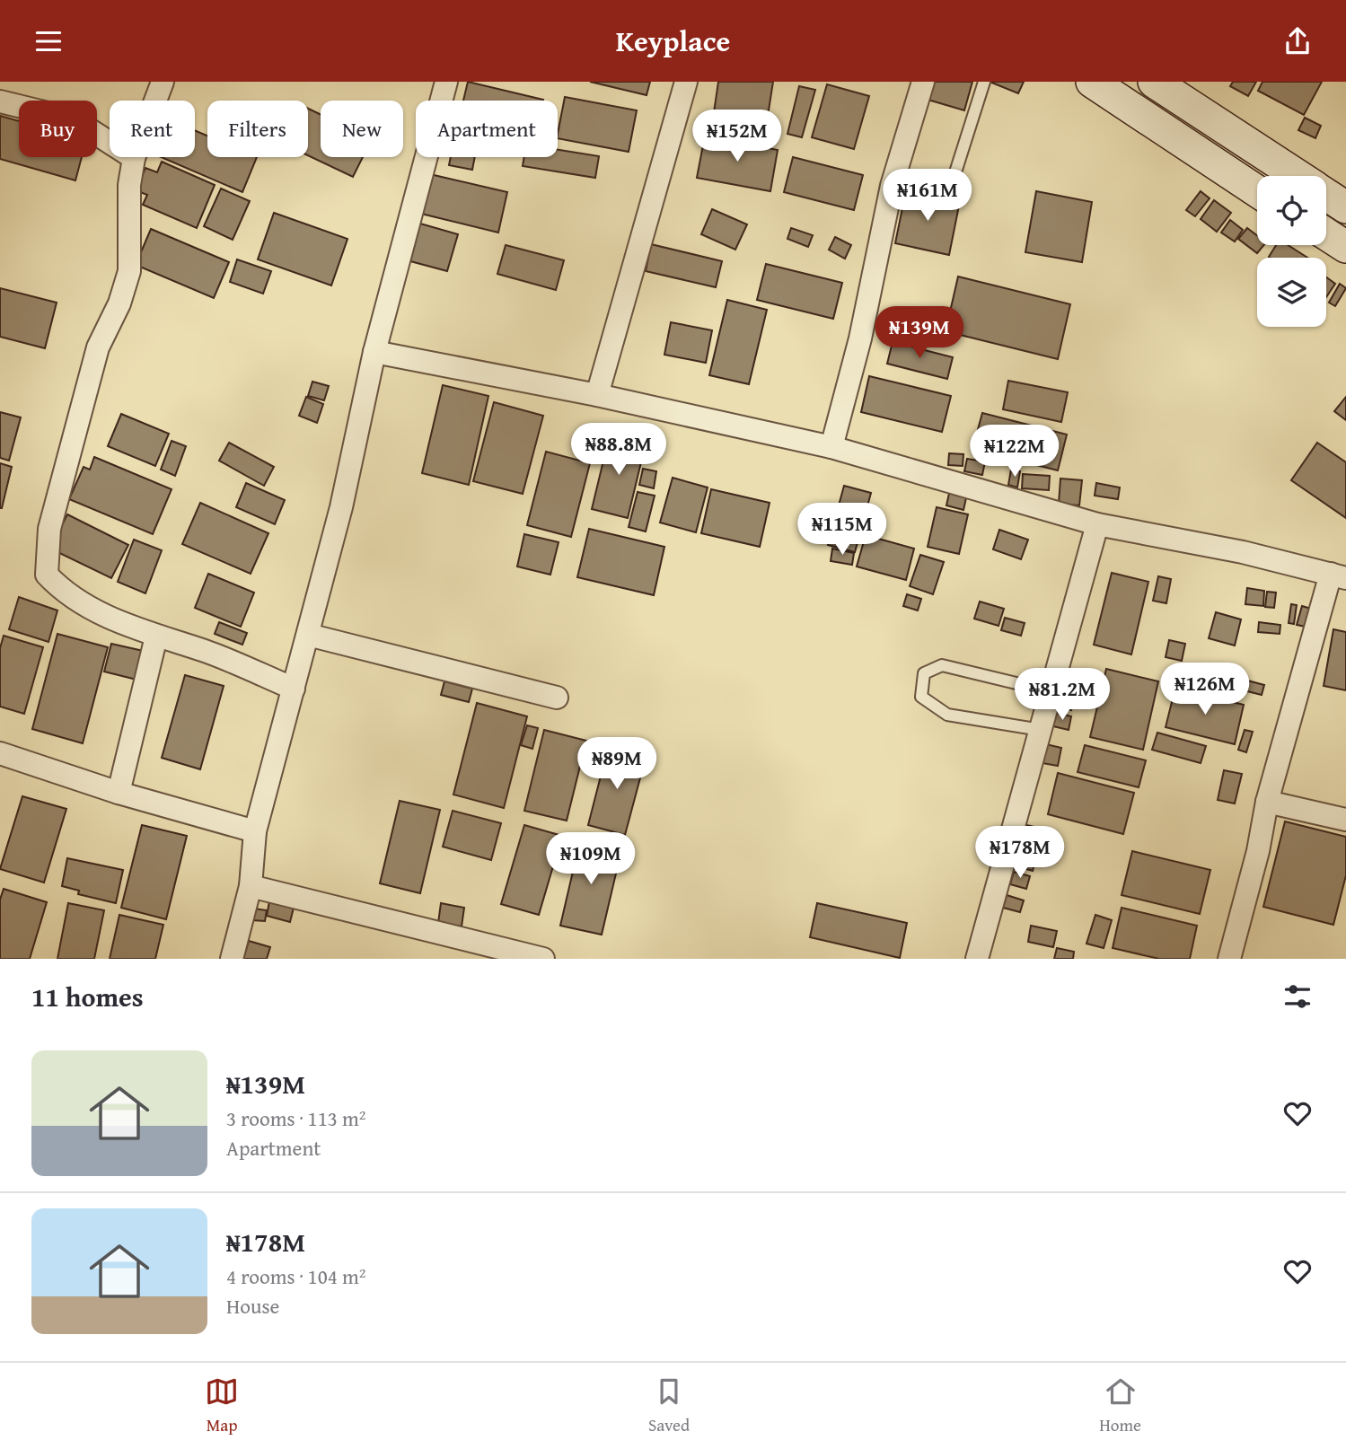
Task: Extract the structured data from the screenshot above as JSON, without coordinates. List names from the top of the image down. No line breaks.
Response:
{"page":{"header":"Keyplace","chip":["Buy","Rent","Filters","New","Apartment"],"price":["₦152M","₦161M","₦139M","₦88.8M","₦122M","₦115M","₦126M","₦81.2M","₦89M","₦178M","₦109M"],"heading":"11 homes","list":[{"name":"₦139M","note":"3 rooms · 113 m² · Apartment"},{"name":"₦178M","note":"4 rooms · 104 m² · House"}],"tabs":["Map","Saved","Home"]}}
